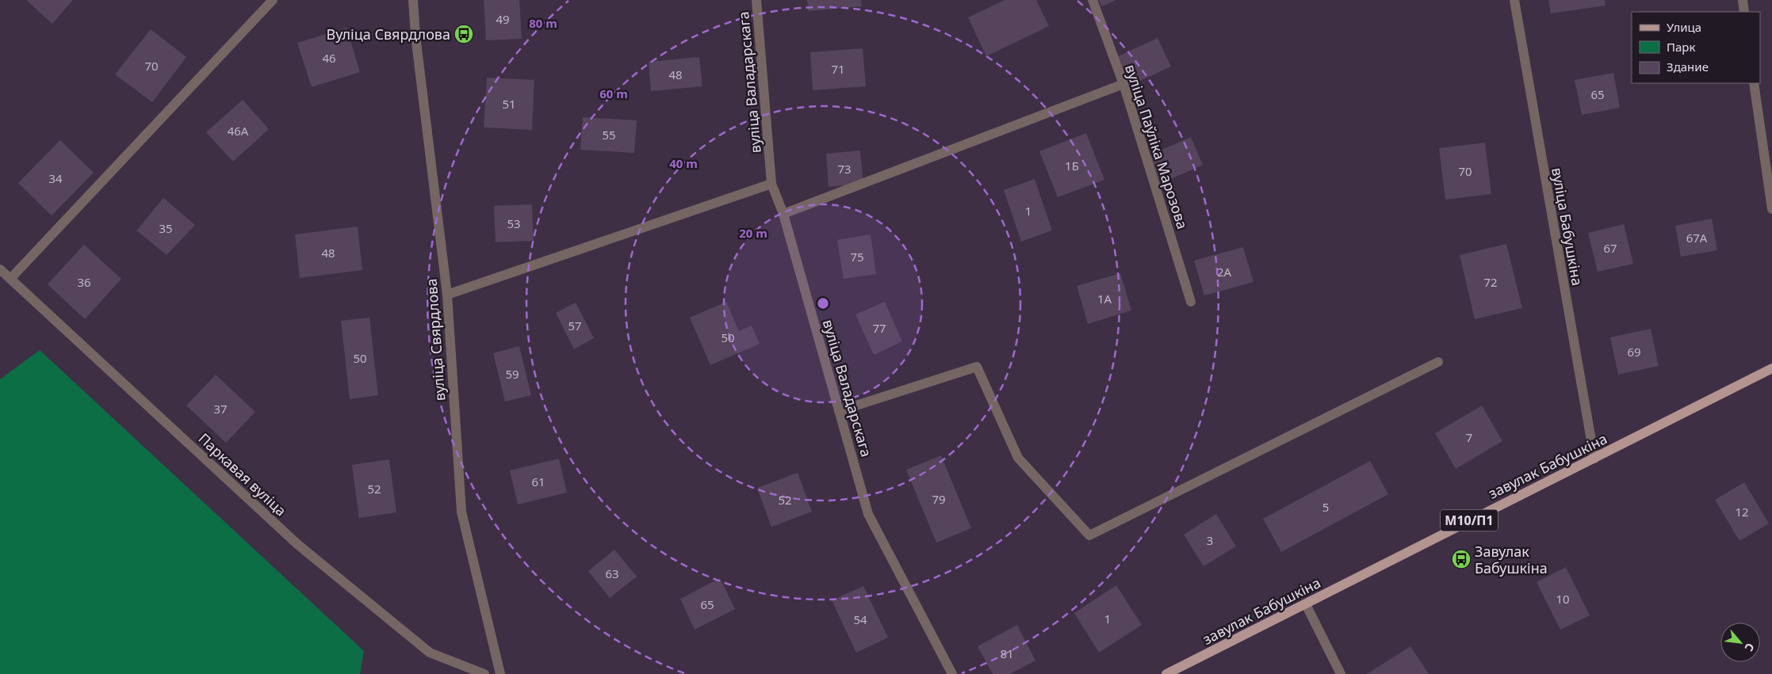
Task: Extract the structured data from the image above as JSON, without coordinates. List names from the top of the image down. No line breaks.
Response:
{"streets":{"main road":["завулак Бабушкіна","М10/П1"],"street":["вуліца Валадарскага","вуліца Паўліка Марозова","вуліца Бабушкіна","вуліца Свярдлова","Паркавая вуліца"]},"crossings":[["вуліца Бабушкіна","завулак Бабушкіна"]],"places":{"bus stop":["Вуліца Свярдлова","Завулак Бабушкіна"]},"house_numbers":["49","46","70","71","48","65","51","46А","55","1Б","73","70","34","1","53","35","67А","67","48","75","2А","36","72","1А","57","77","50","69","50","59","37","7","61","52","79","52","5","12","3","63","10","65","1","54","81"],"legend":["Улица","Парк","Здание"],"north":"bottom right","rings":["80 m","60 m","40 m","20 m"]}
